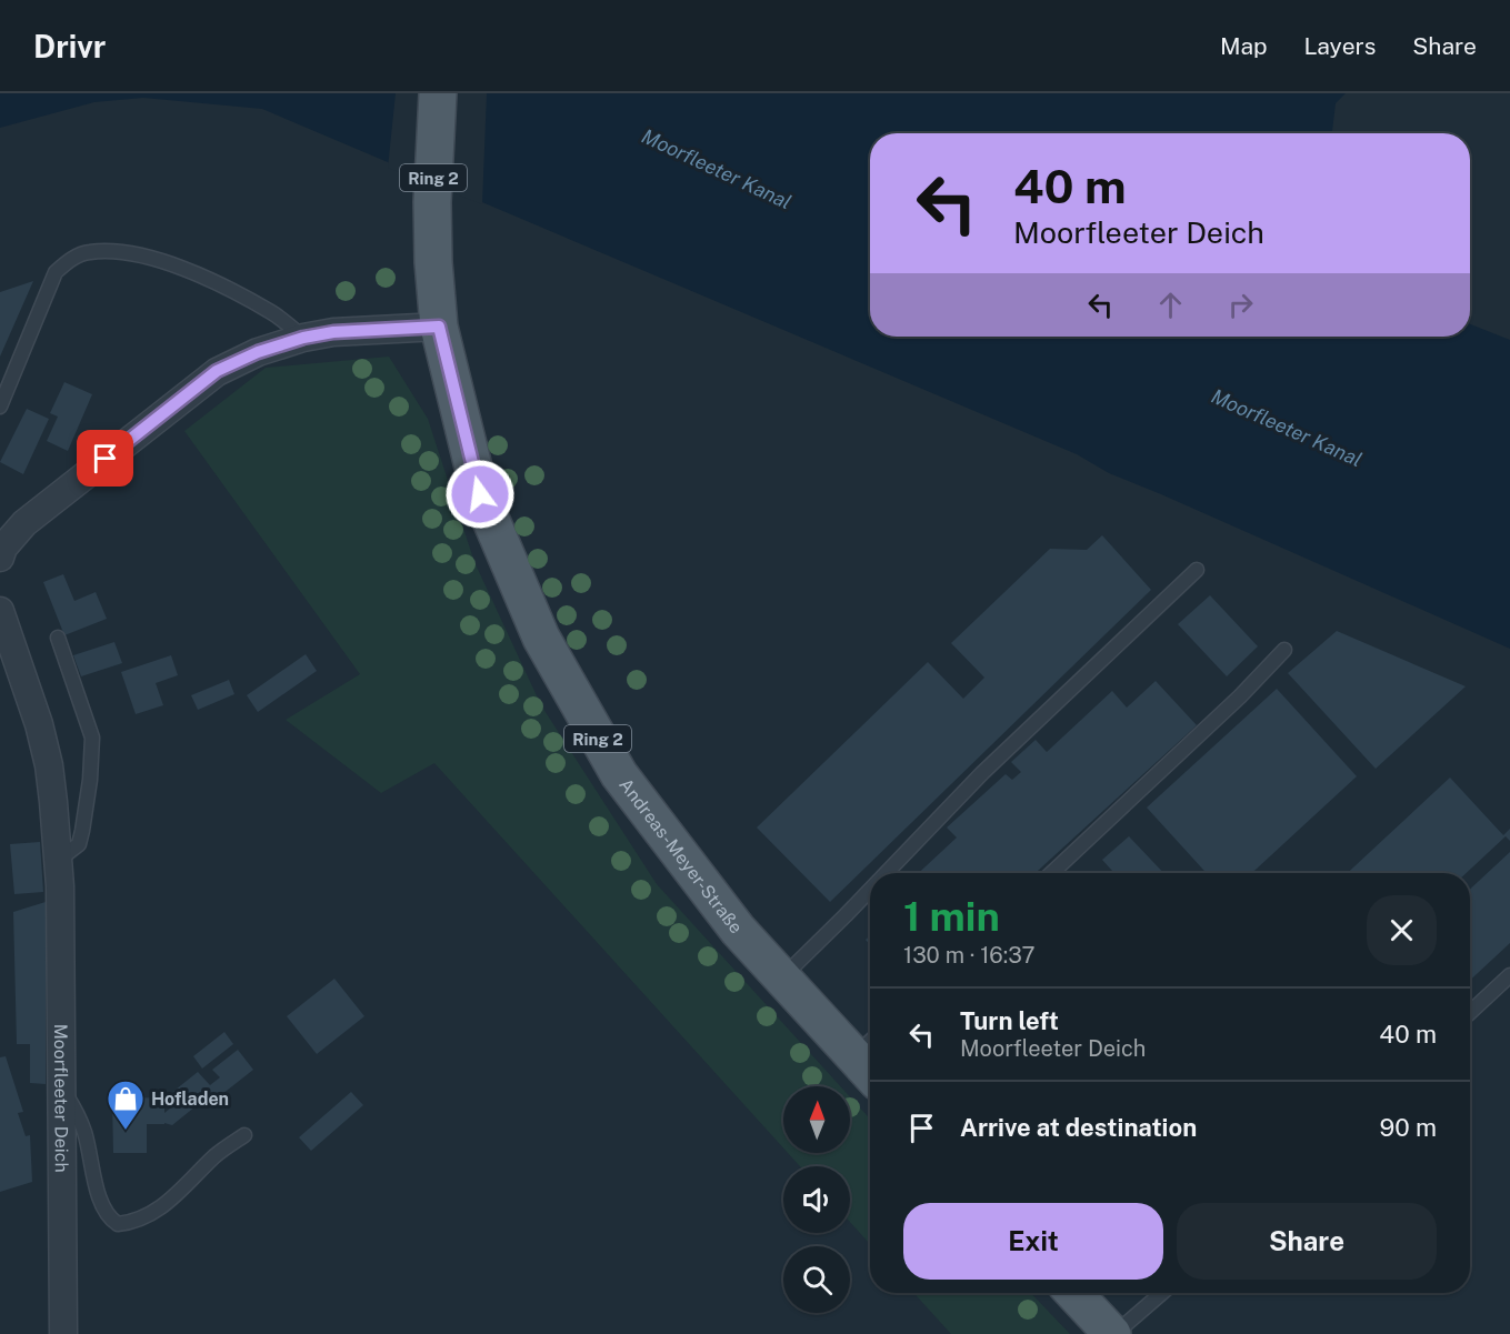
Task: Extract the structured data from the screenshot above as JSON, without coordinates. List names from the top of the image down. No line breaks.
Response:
{"streets":{"main road":["Ring 2","Andreas-Meyer-Straße"],"street":["Moorfleeter Deich"]},"water":["Moorfleeter Kanal"],"places":{"shop":["Hofladen"]},"north":"top","page":{"header":"Drivr","nav":["Map","Layers","Share"],"turn":["40 m","Moorfleeter Deich"],"heading":["1 min","130 m · 16:37"],"list":[{"name":"Turn left","note":"Moorfleeter Deich","value":"40 m"},{"name":"Arrive at destination","value":"90 m"}],"buttons":["Exit","Share"]}}
